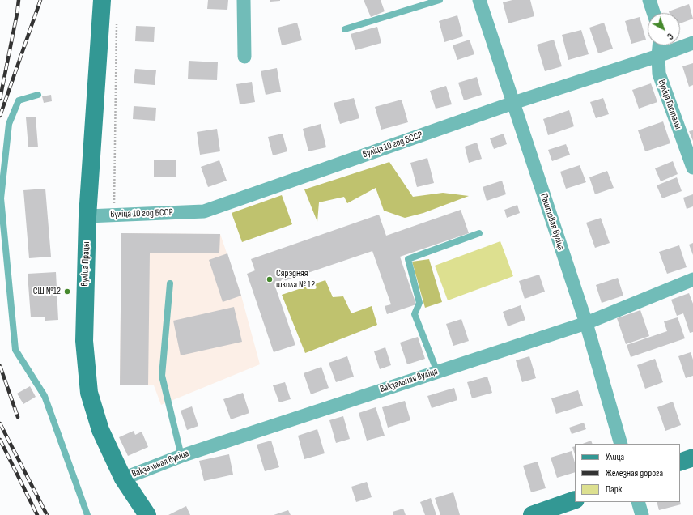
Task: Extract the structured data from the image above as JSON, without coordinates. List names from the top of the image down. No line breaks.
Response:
{"streets":{"main road":["вуліца Працы"],"street":["вуліца Гастэлы","вуліца 10 год БССР","Паштовая вуліца","Вакзальная вуліца"]},"crossings":[["вуліца Гастэлы","вуліца 10 год БССР"],["вуліца 10 год БССР","Паштовая вуліца"],["вуліца 10 год БССР","вуліца Працы"],["Паштовая вуліца","Вакзальная вуліца"],["вуліца Працы","Вакзальная вуліца"]],"places":["Сярэдняя школа № 12","СШ №12"],"legend":["Улица","Железная дорога","Парк"],"north":"bottom right"}
